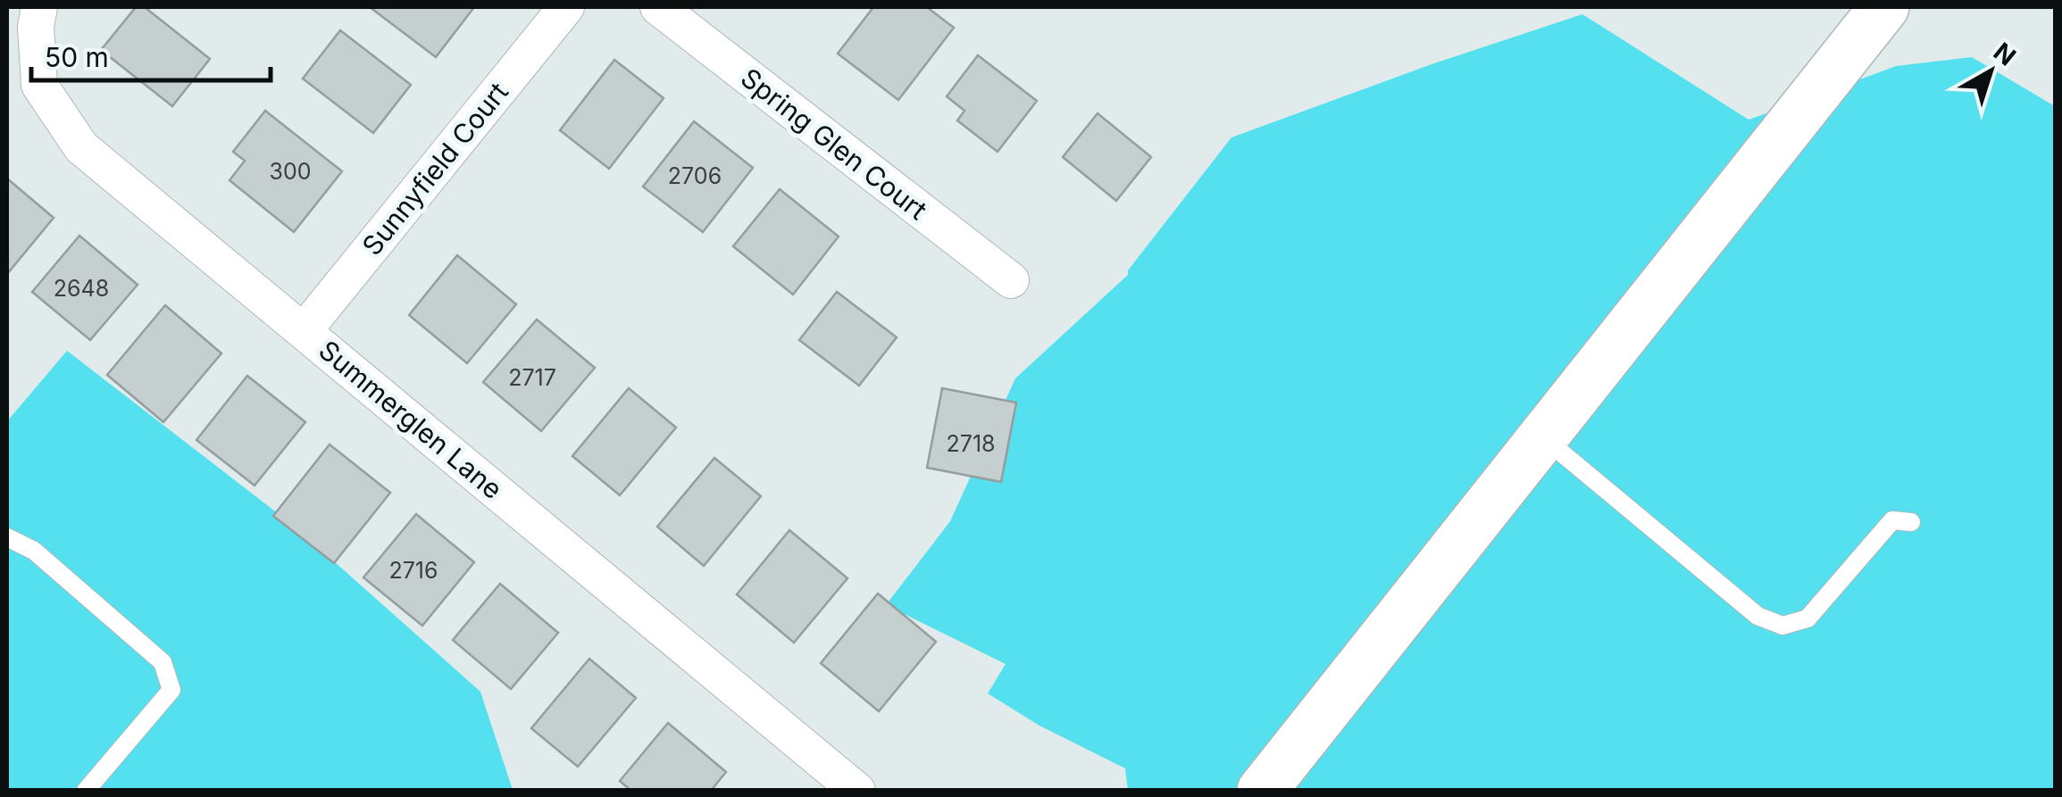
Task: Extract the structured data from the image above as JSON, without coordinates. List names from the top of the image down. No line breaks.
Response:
{"streets":{"street":["Spring Glen Court","Sunnyfield Court","Summerglen Lane"]},"crossings":[["Sunnyfield Court","Summerglen Lane"]],"house_numbers":["300","2706","2648","2717","2718","2716"],"scale_bar":"50 m","north":"top right"}
